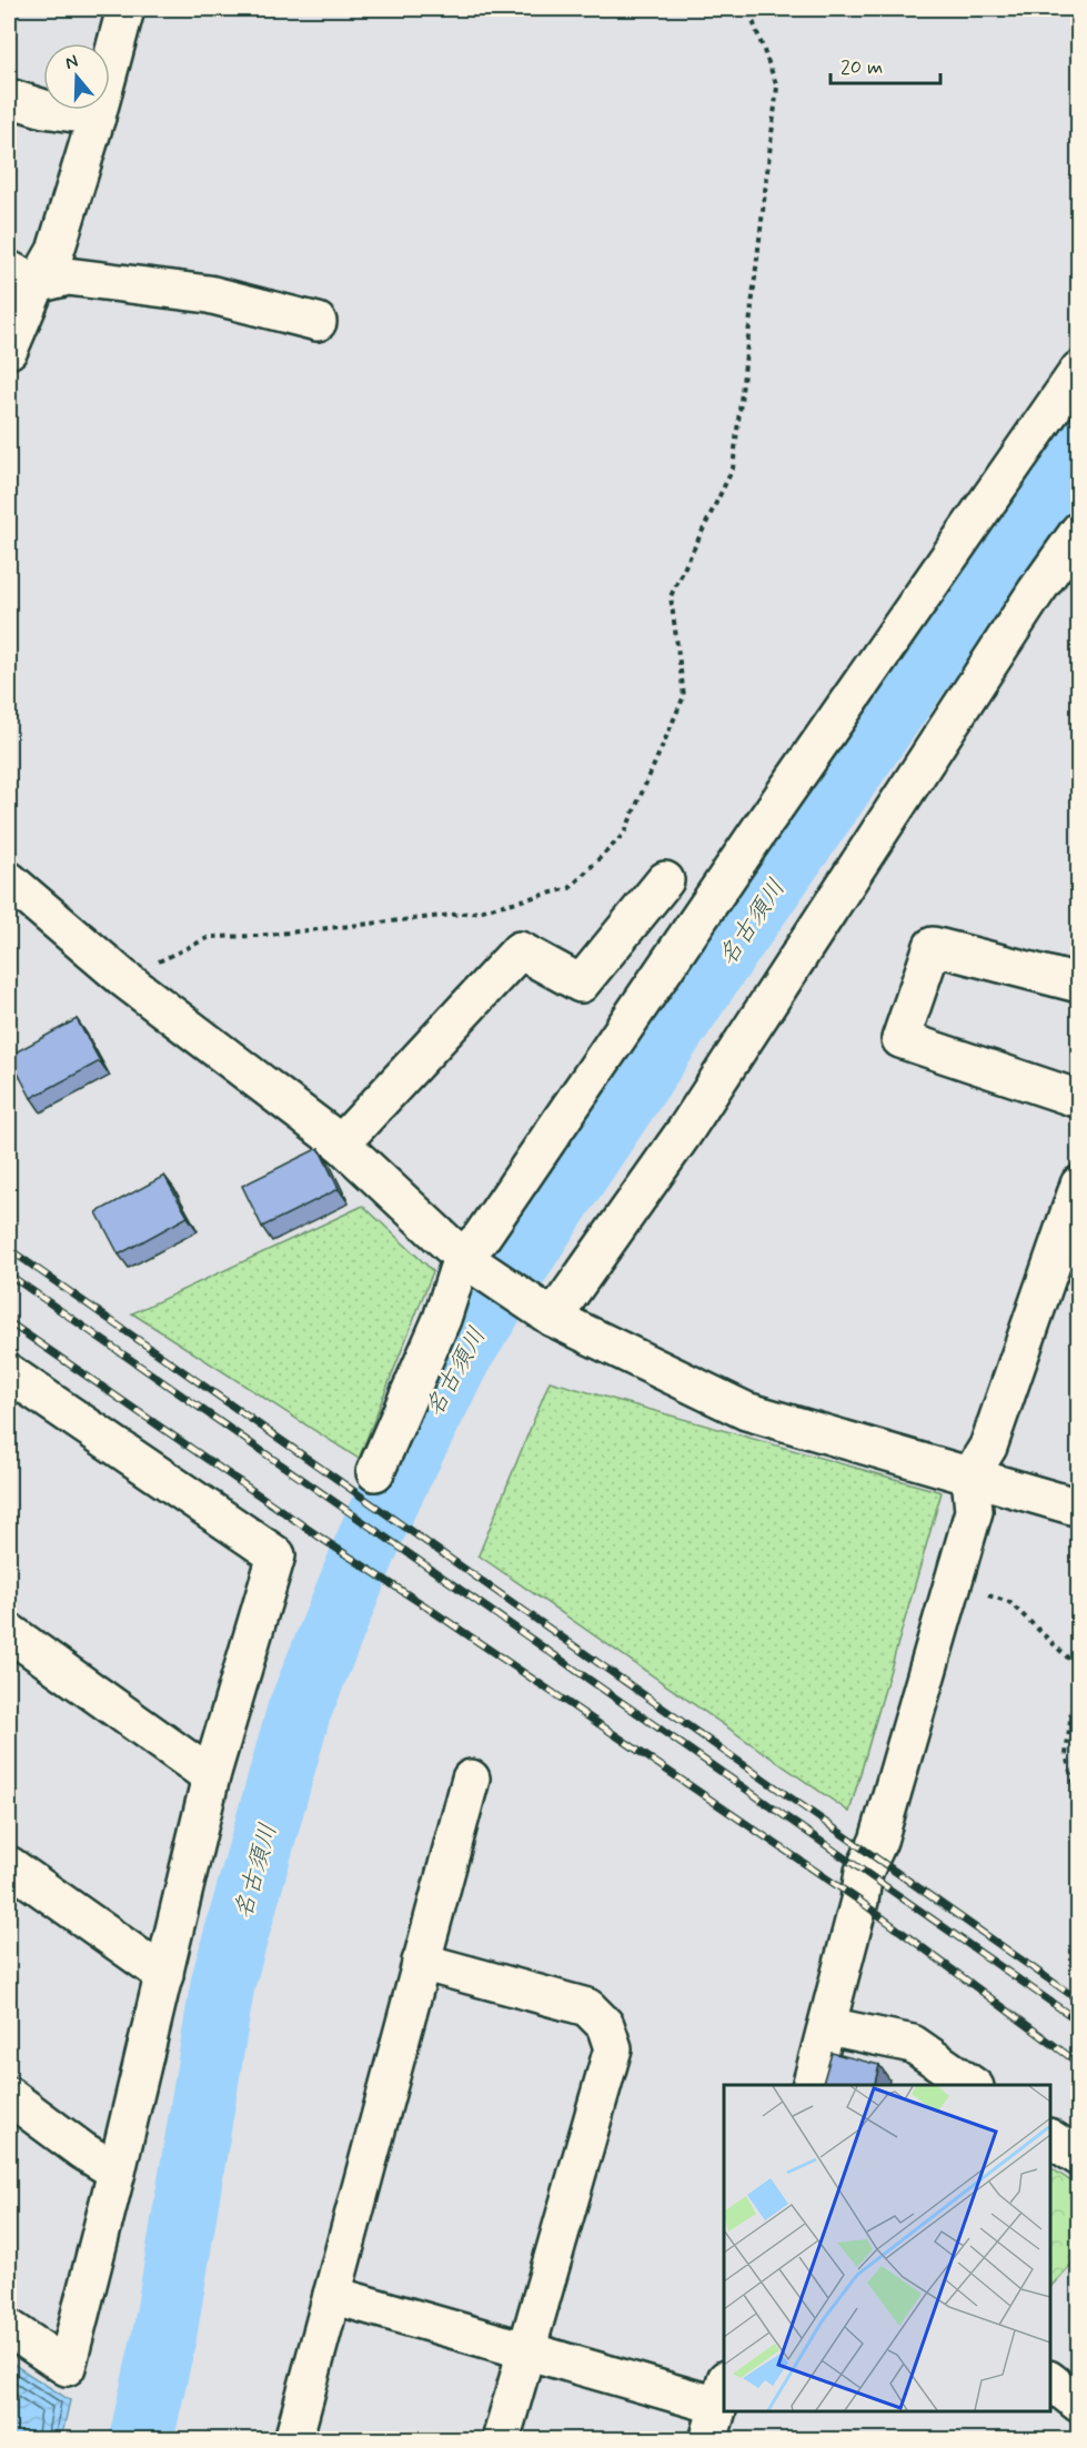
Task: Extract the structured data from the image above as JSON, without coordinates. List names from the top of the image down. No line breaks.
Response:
{"water":["名古須川"],"scale_bar":"20 m","north":"top"}
